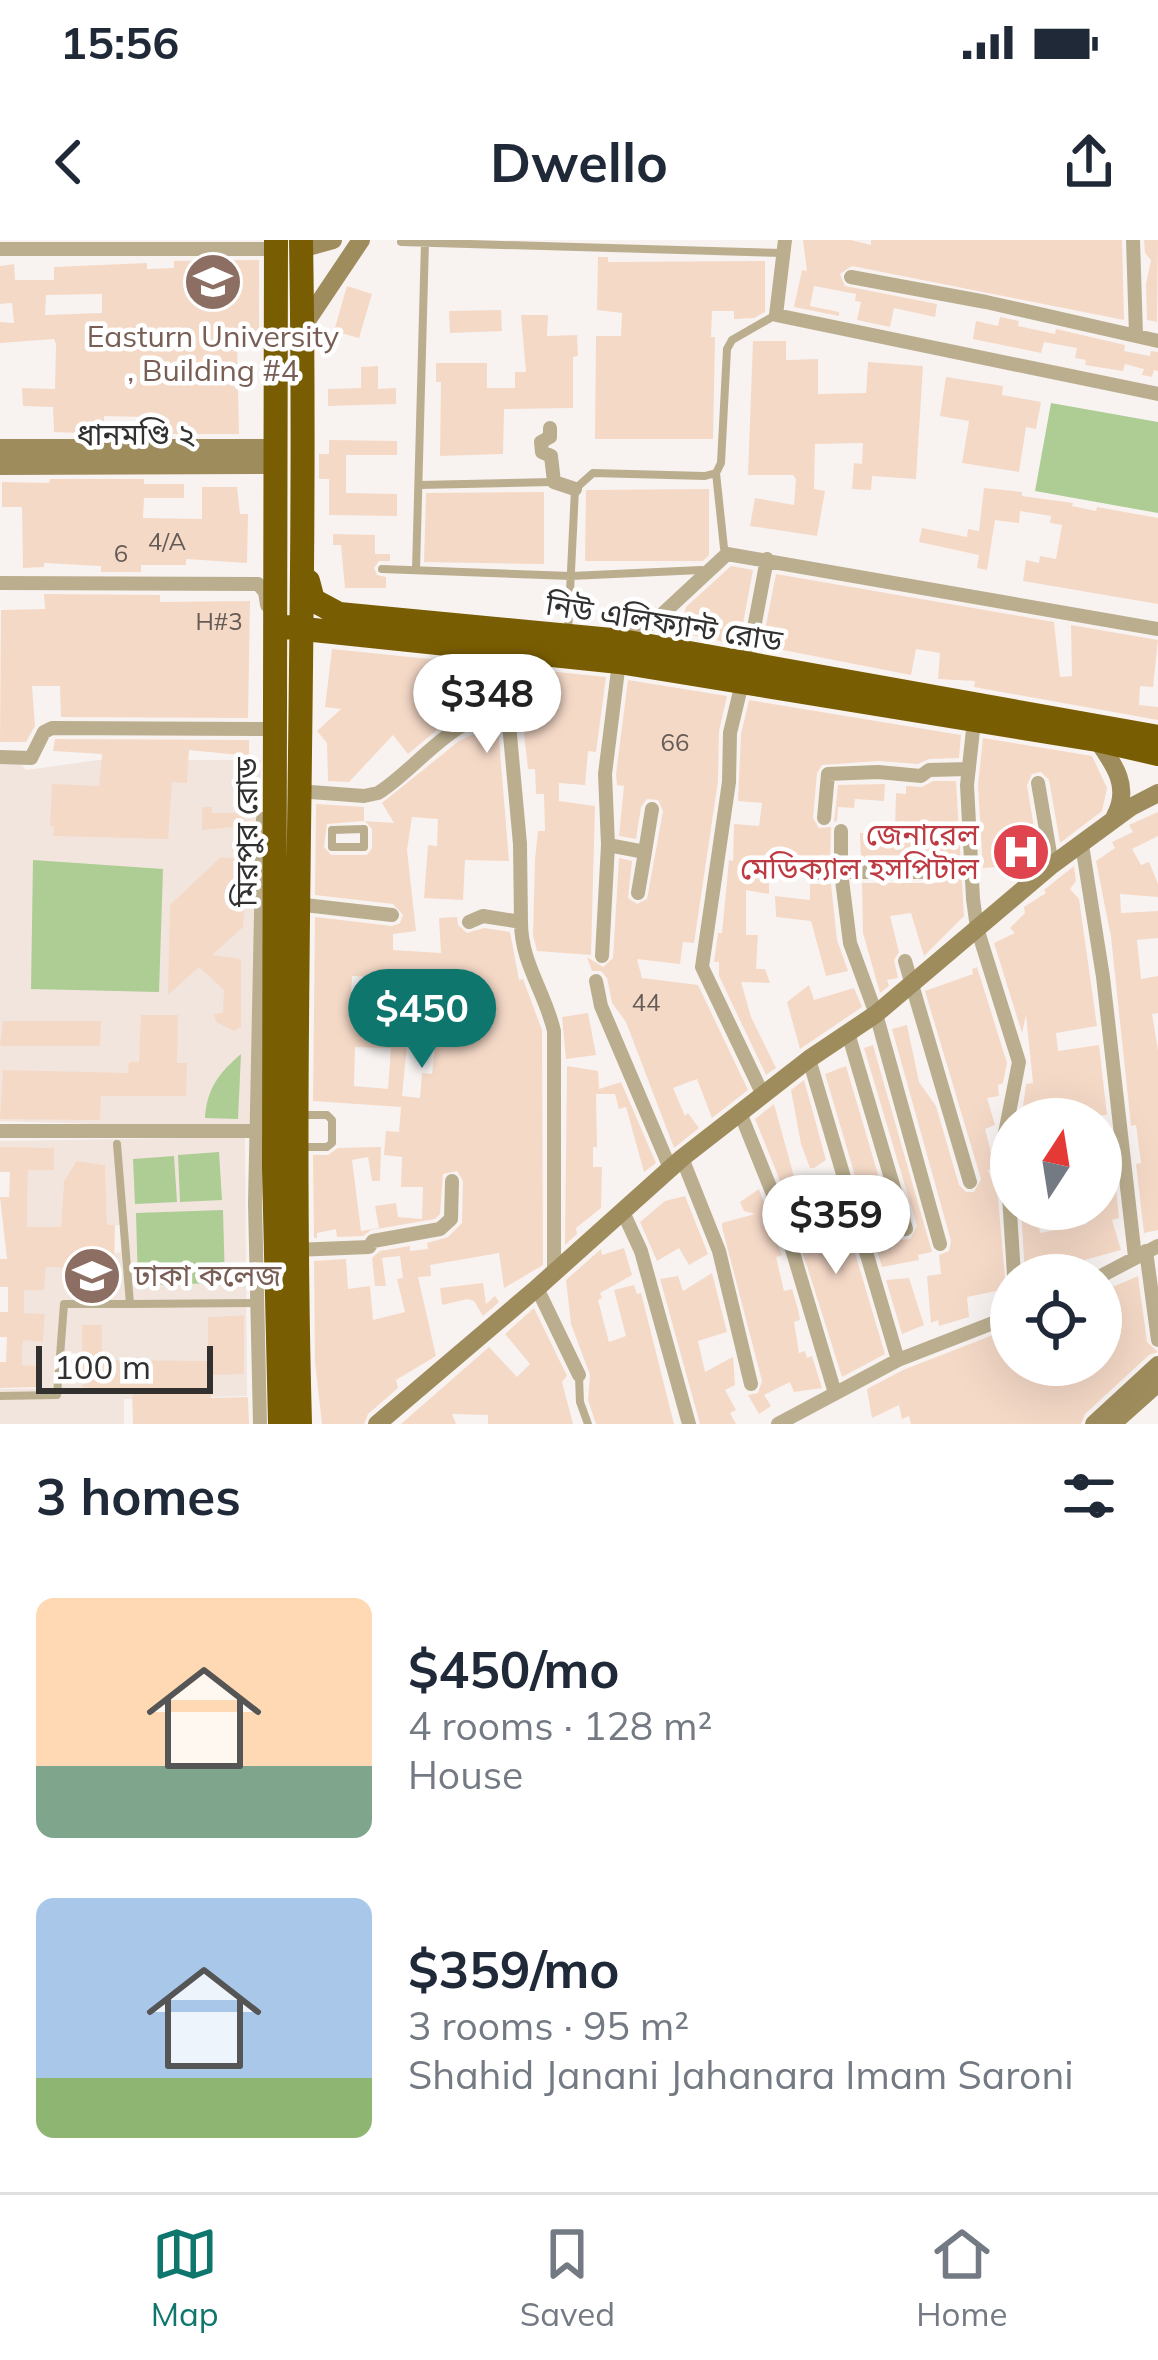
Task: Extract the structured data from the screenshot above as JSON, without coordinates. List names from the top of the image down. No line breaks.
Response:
{"streets":{"highway":["নিউ এলিফ্যান্ট রোড","মিরপুর রোড"],"street":["ধানমণ্ডি ২"]},"crossings":[["ধানমণ্ডি ২","মিরপুর রোড"],["নিউ এলিফ্যান্ট রোড","মিরপুর রোড"]],"places":{"school or university":["Easturn University , Building #4","ঢাকা কলেজ"],"hospital":["জেনারেল মেডিক্যাল হসপিটাল"]},"house_numbers":["4/A","6","H#3","66","44"],"scale_bar":"100 m","north":"top","page":{"status":"15:56","header":"Dwello","price":["$348","$450","$359"],"scale":"100 m","heading":"3 homes","list":[{"name":"$450/mo","note":"4 rooms · 128 m² · House"},{"name":"$359/mo","note":"3 rooms · 95 m² · Shahid Janani Jahanara Imam Saroni"}],"tabs":["Map","Saved","Home"]}}
